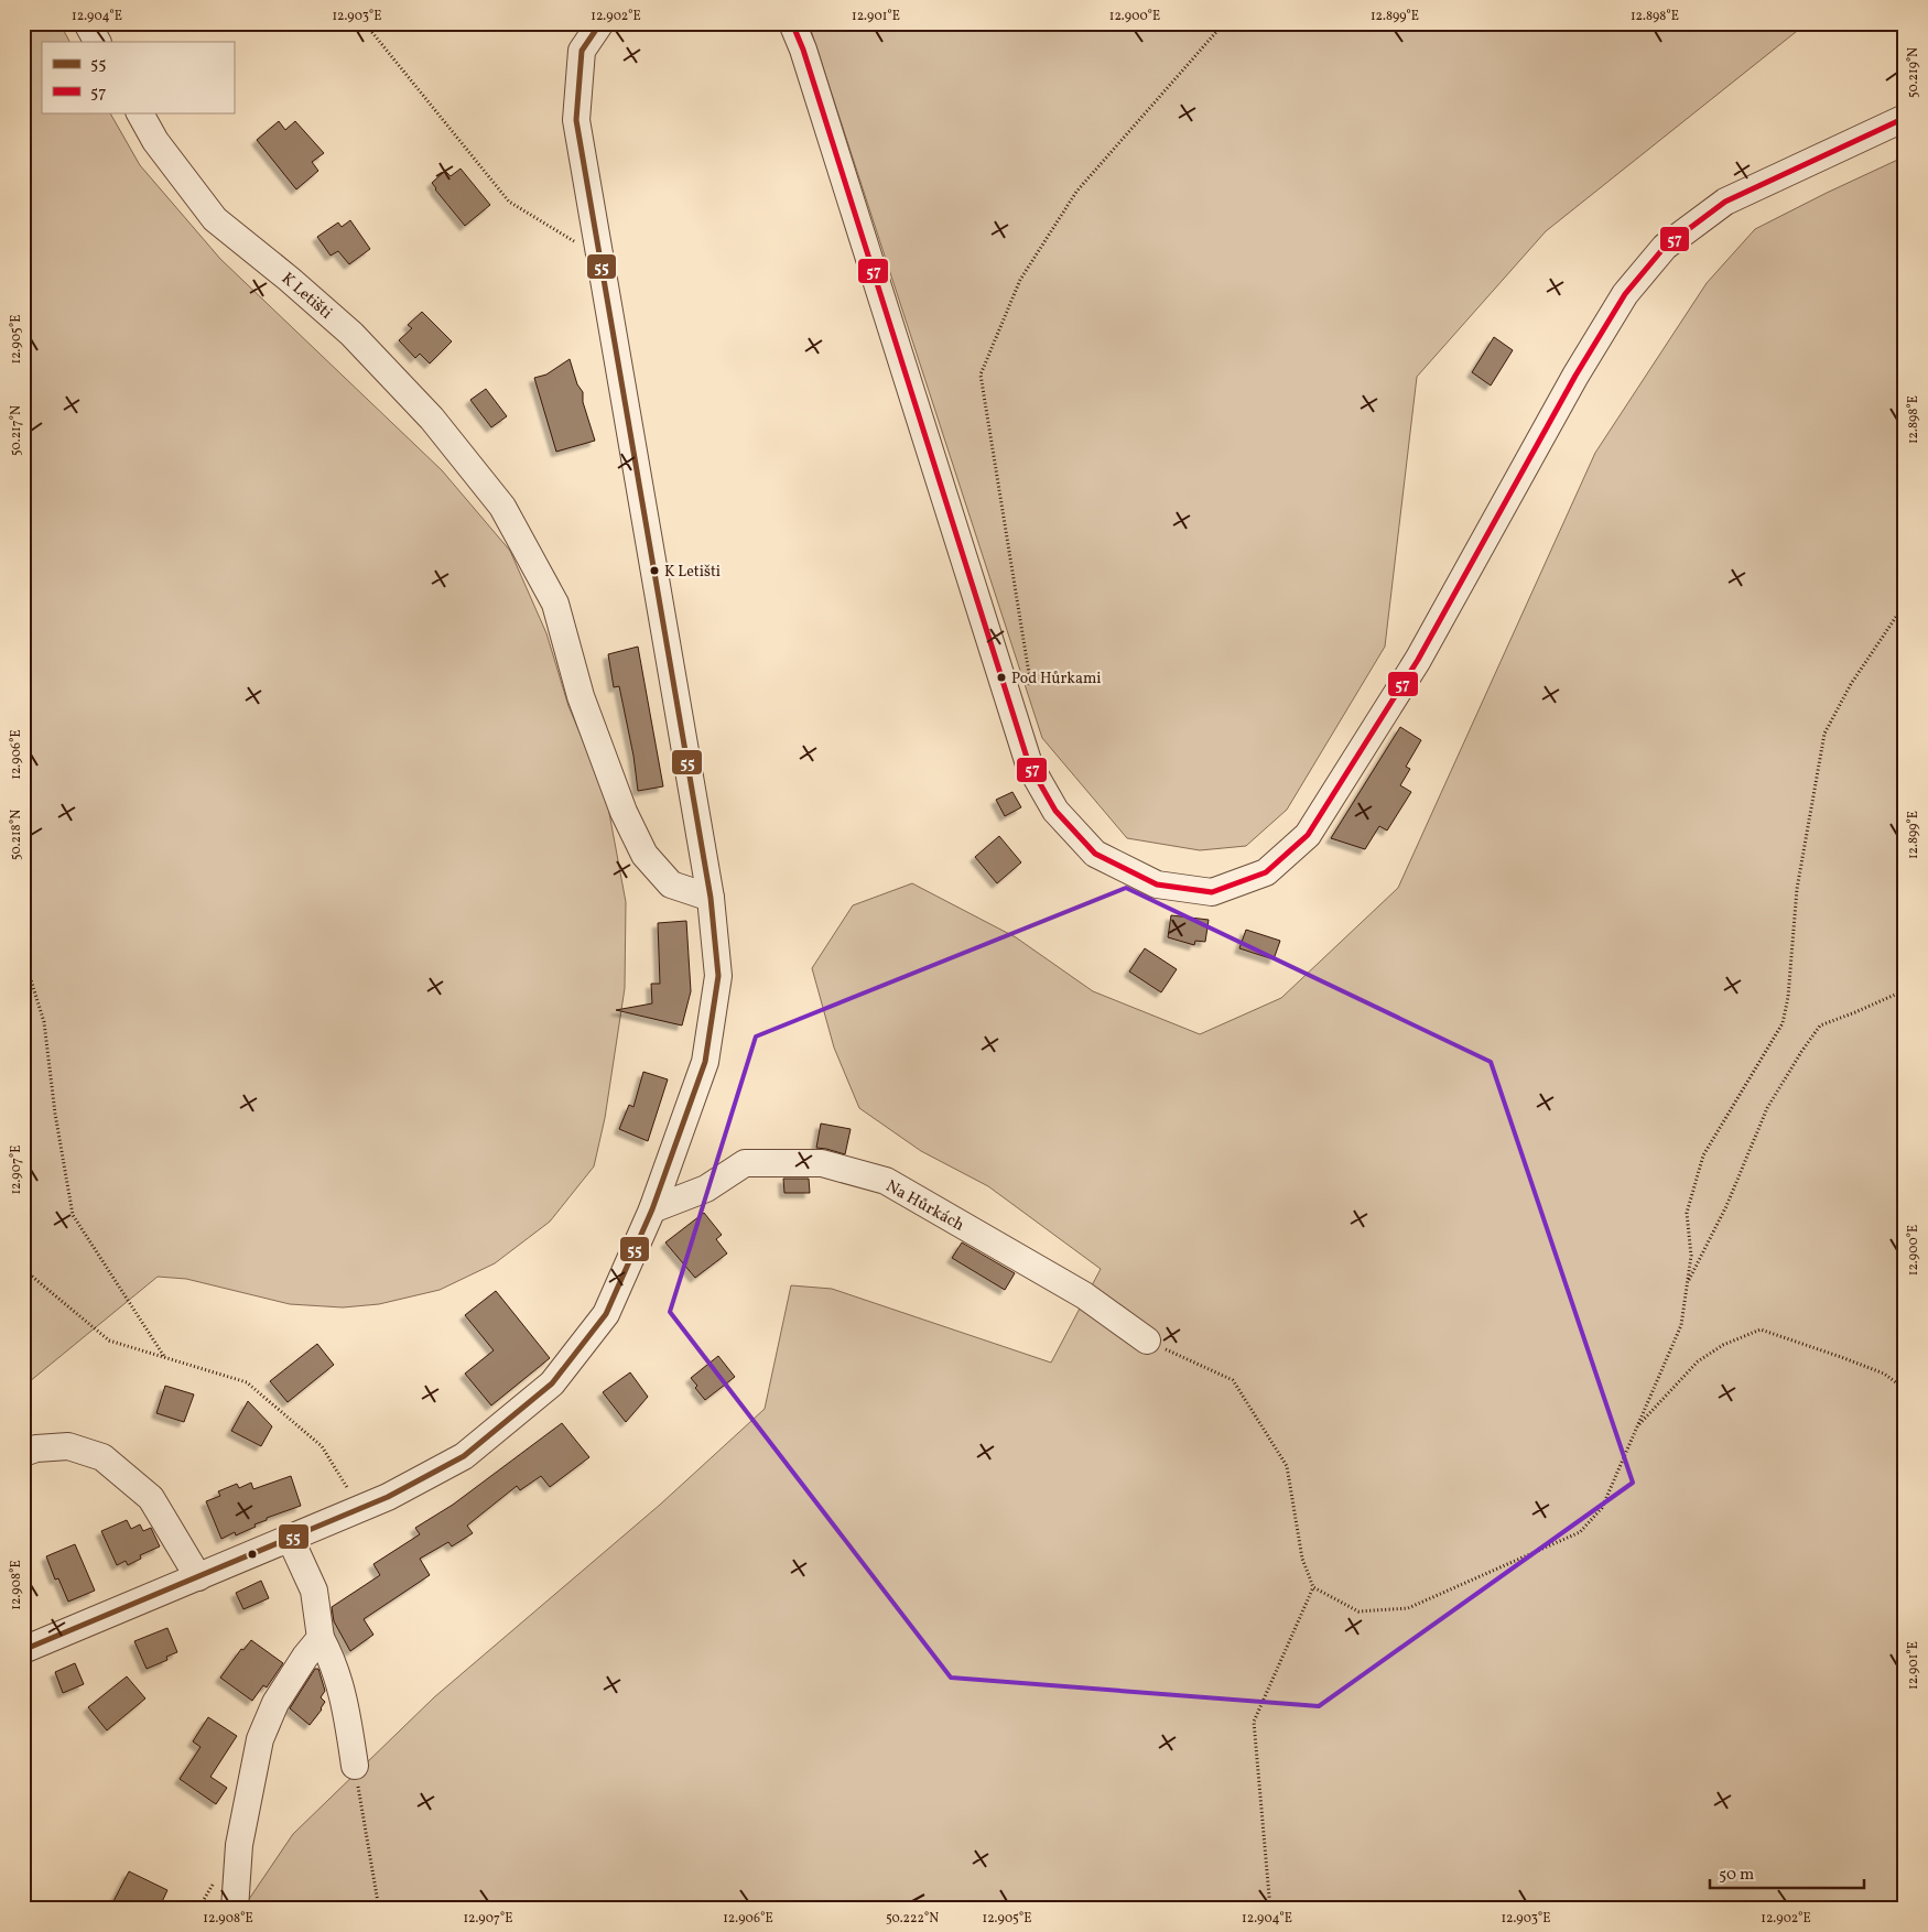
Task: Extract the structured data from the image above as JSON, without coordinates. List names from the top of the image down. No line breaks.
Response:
{"streets":{"street":["K Letišti","Na Hůrkách"]},"places":["K Letišti","Pod Hůrkami"],"lines":["transit line 55","transit line 57"],"legend":["55","57"],"scale_bar":"50 m","coordinates":["12.904°E","12.903°E","12.902°E","12.901°E","12.900°E","12.899°E","12.898°E","50.219°N","12.905°E","50.217°N","12.906°E","50.218°N","12.907°E","12.908°E","50.222°N"]}
